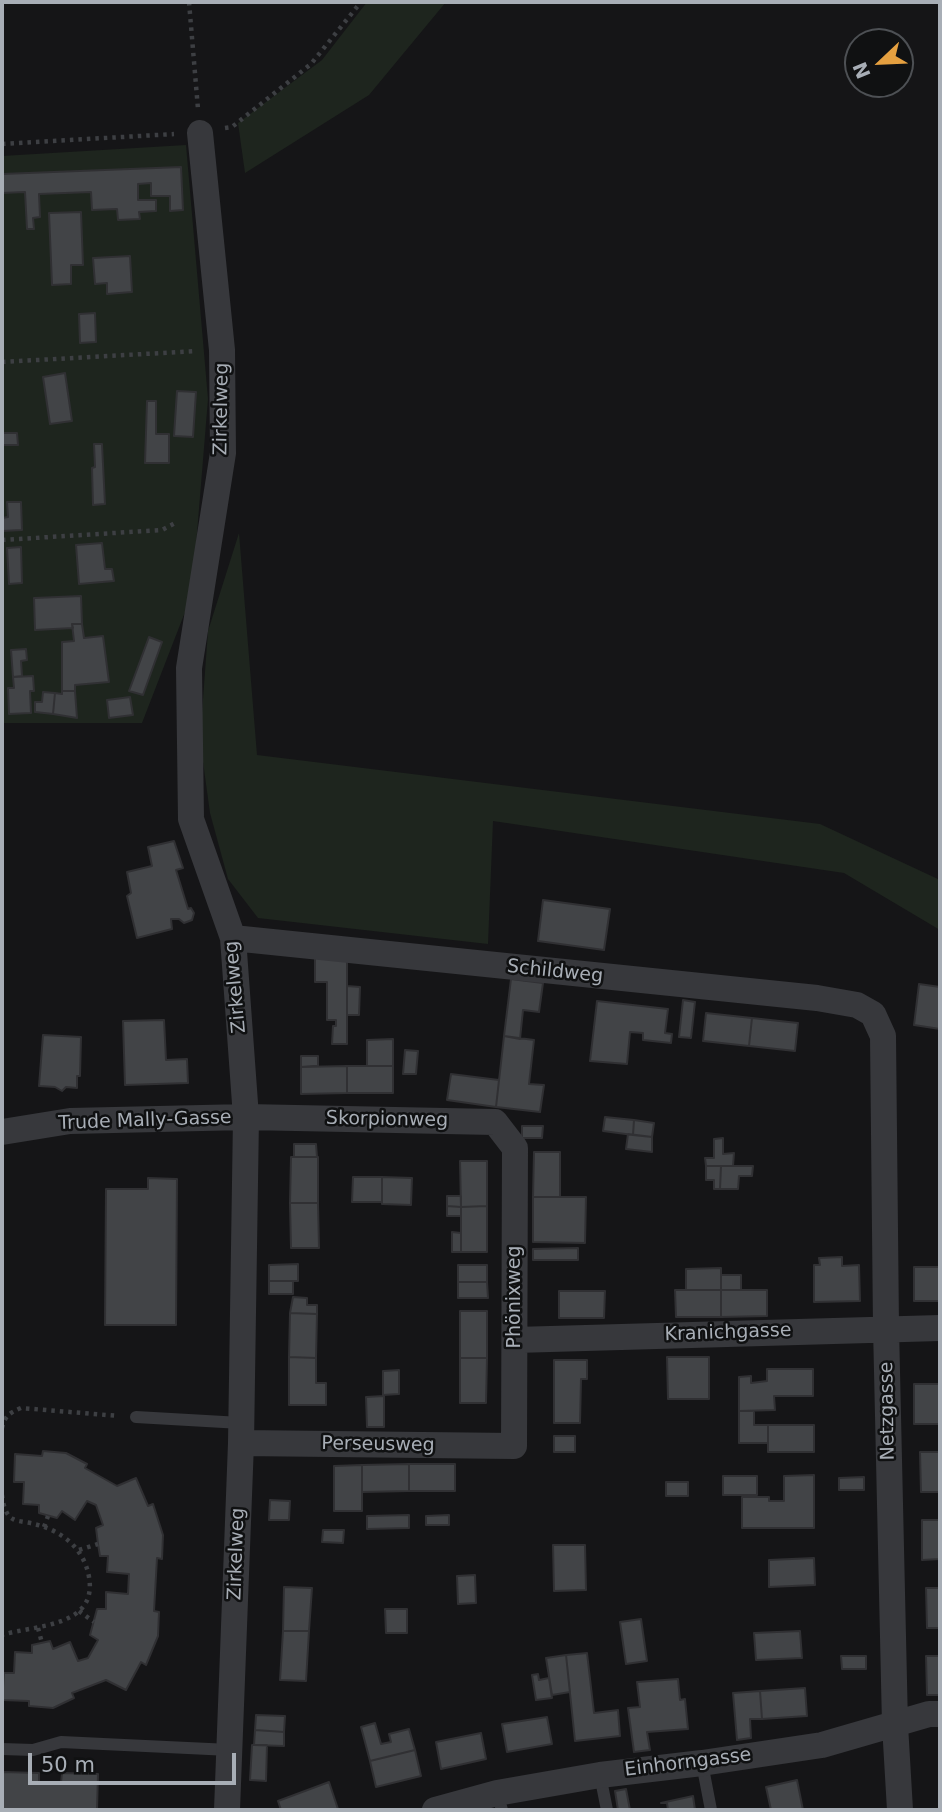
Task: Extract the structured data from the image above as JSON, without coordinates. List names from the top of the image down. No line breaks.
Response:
{"streets":{"street":["Zirkelweg","Schildweg","Skorpionweg","Trude Mally-Gasse","Phönixweg","Kranichgasse","Netzgasse","Perseusweg","Einhorngasse"]},"crossings":[["Zirkelweg","Schildweg"],["Zirkelweg","Skorpionweg"],["Zirkelweg","Trude Mally-Gasse"],["Zirkelweg","Perseusweg"],["Schildweg","Netzgasse"],["Skorpionweg","Trude Mally-Gasse"],["Skorpionweg","Phönixweg"],["Phönixweg","Kranichgasse"],["Phönixweg","Perseusweg"],["Kranichgasse","Netzgasse"],["Netzgasse","Einhorngasse"]],"scale_bar":"50 m","north":"bottom left"}
